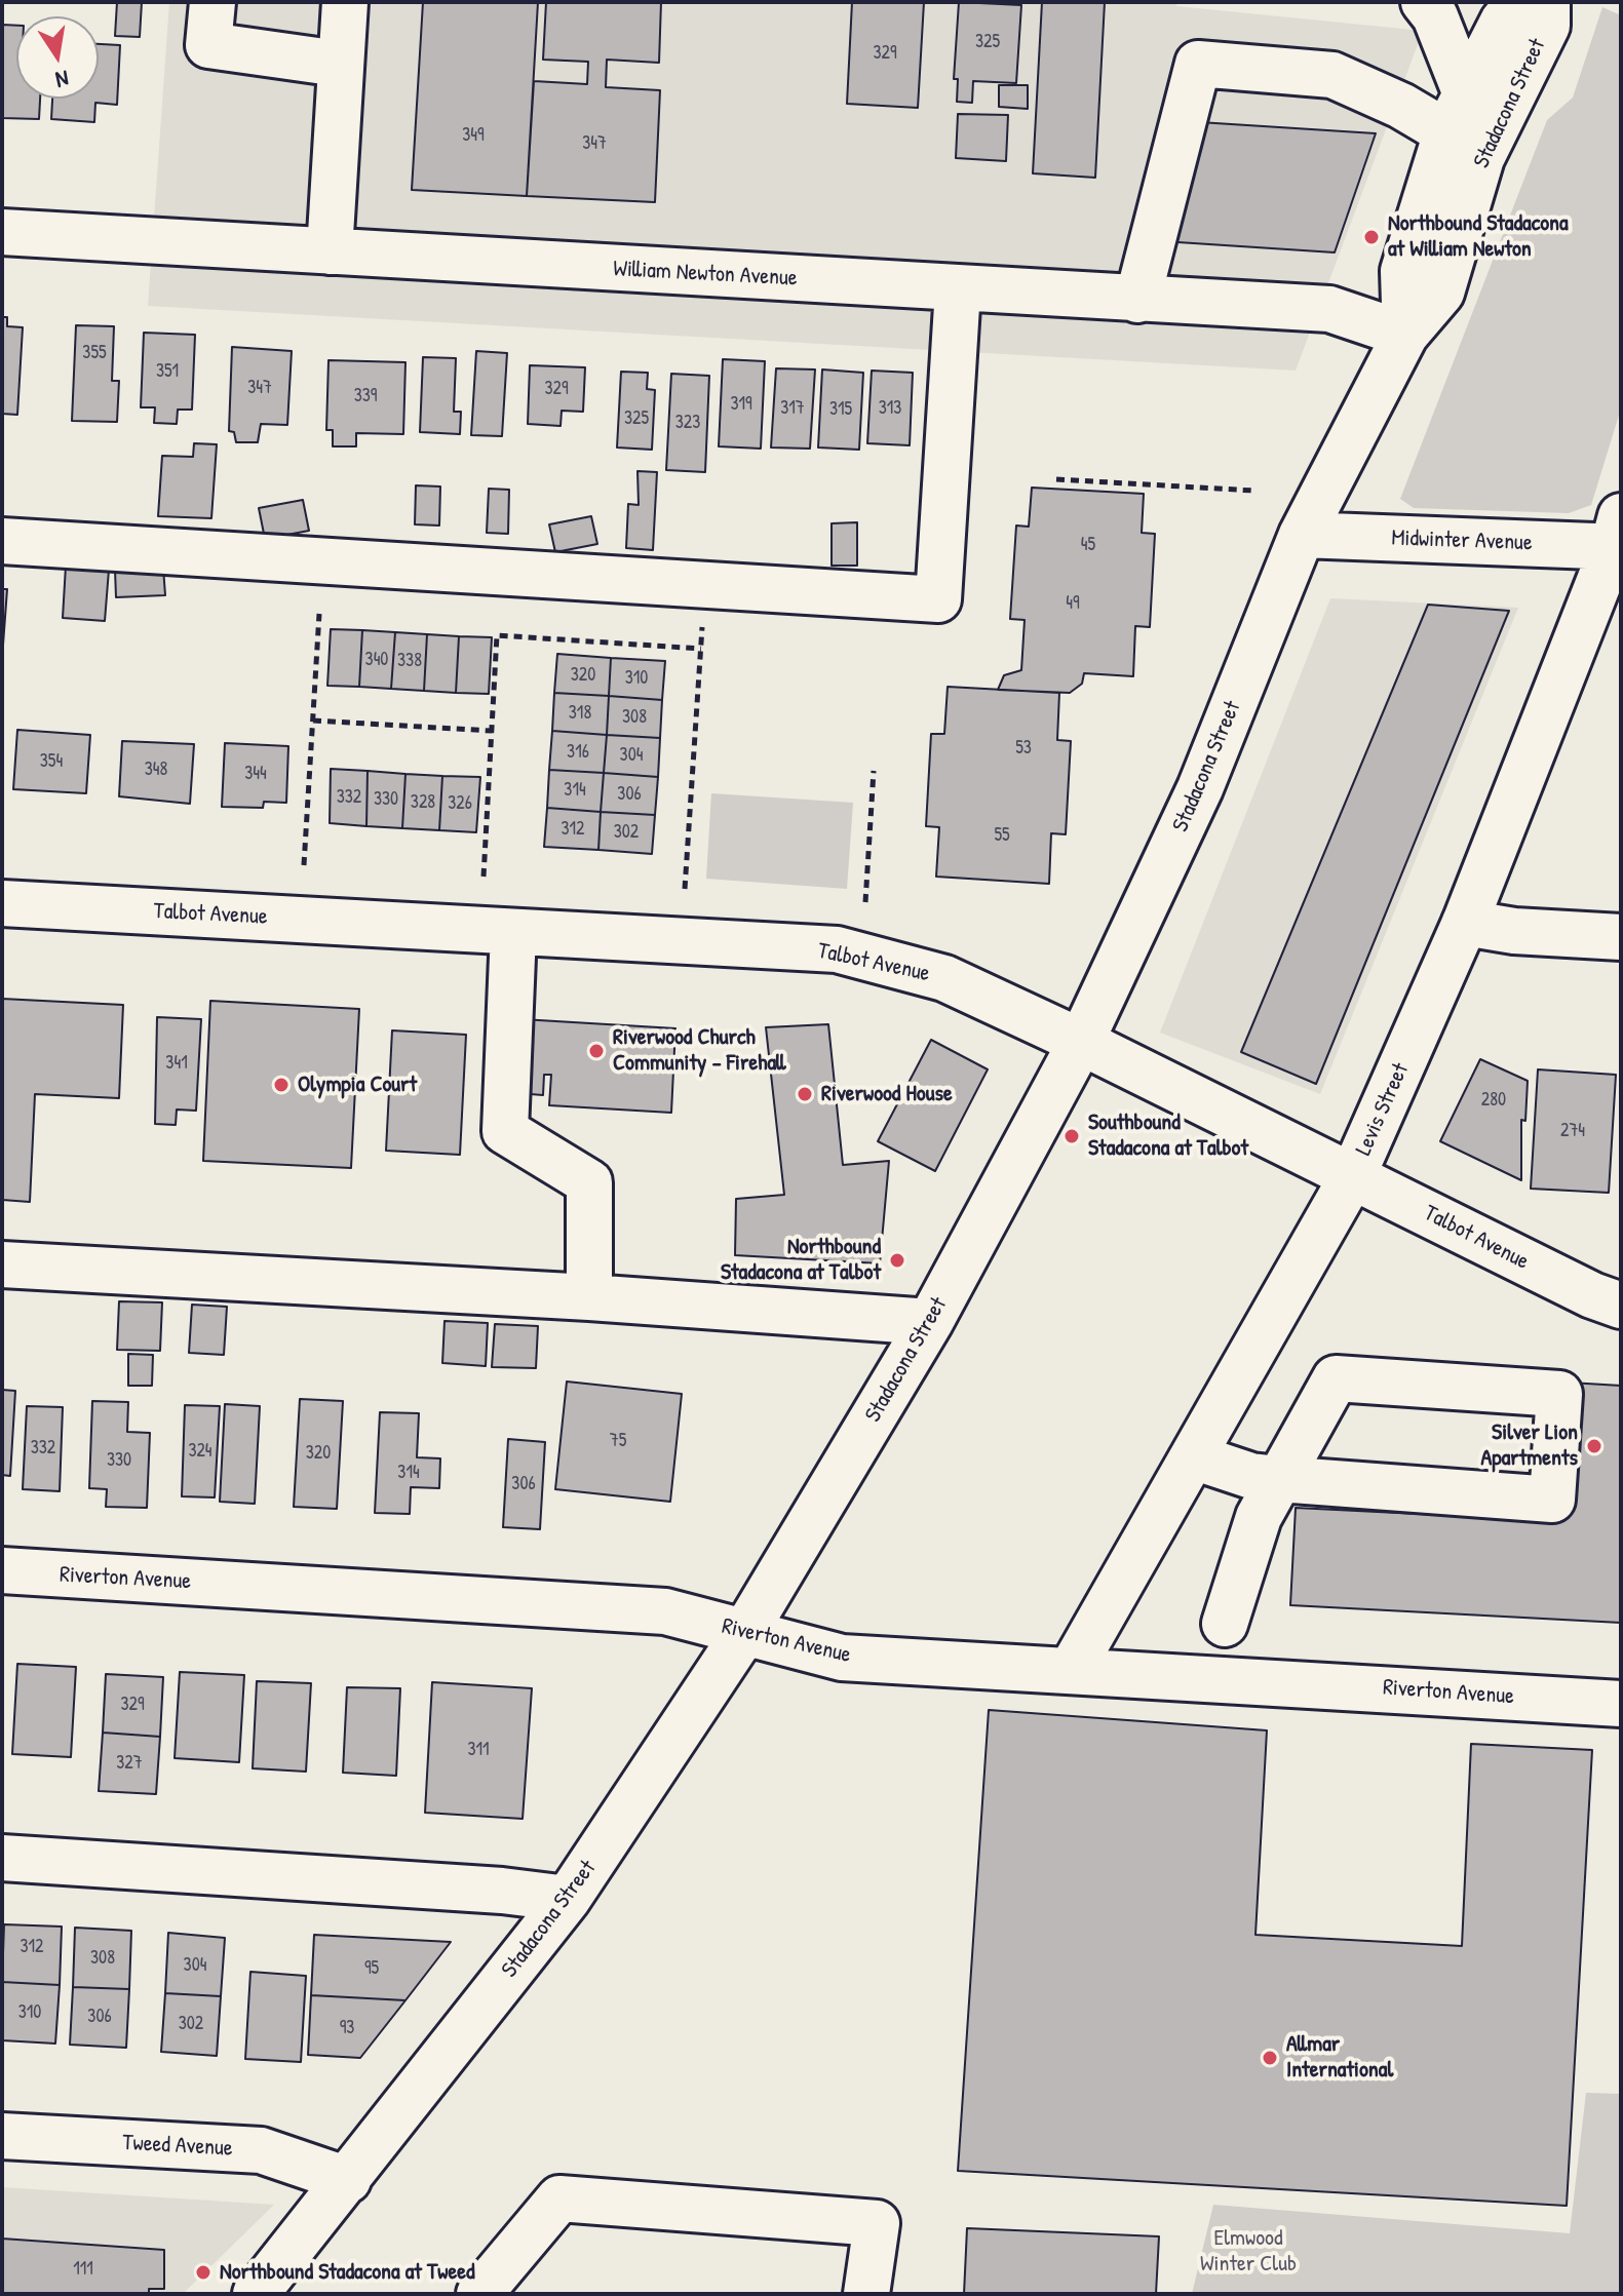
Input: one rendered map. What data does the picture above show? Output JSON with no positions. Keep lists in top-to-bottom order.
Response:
{
  "streets": {
    "street": [
      "Stadacona Street",
      "William Newton Avenue",
      "Midwinter Avenue",
      "Talbot Avenue",
      "Levis Street",
      "Riverton Avenue",
      "Tweed Avenue"
    ]
  },
  "crossings": [
    ["Stadacona Street", "William Newton Avenue"],
    ["Stadacona Street", "Midwinter Avenue"],
    ["Stadacona Street", "Talbot Avenue"],
    ["Stadacona Street", "Riverton Avenue"],
    ["Stadacona Street", "Tweed Avenue"],
    ["Midwinter Avenue", "Levis Street"],
    ["Talbot Avenue", "Levis Street"],
    ["Levis Street", "Riverton Avenue"]
  ],
  "parks": ["Elmwood Winter Club"],
  "places": [
    "Northbound Stadacona at William Newton",
    "Riverwood Church Community – Firehall",
    "Olympia Court",
    "Riverwood House",
    "Southbound Stadacona at Talbot",
    "Northbound Stadacona at Talbot",
    "Silver Lion Apartments",
    "Allmar International",
    "Northbound Stadacona at Tweed"
  ],
  "house_numbers": [
    "325",
    "329",
    "349",
    "347",
    "355",
    "351",
    "347",
    "329",
    "339",
    "319",
    "317",
    "313",
    "315",
    "325",
    "323",
    "45",
    "49",
    "340",
    "338",
    "320",
    "310",
    "318",
    "308",
    "53",
    "316",
    "304",
    "354",
    "348",
    "344",
    "314",
    "306",
    "332",
    "330",
    "328",
    "326",
    "312",
    "302",
    "55",
    "341",
    "280",
    "274",
    "75",
    "332",
    "324",
    "320",
    "330",
    "314",
    "306",
    "329",
    "311",
    "327",
    "312",
    "308",
    "304",
    "95",
    "310",
    "306",
    "302",
    "93",
    "111"
  ],
  "north": "bottom"
}
